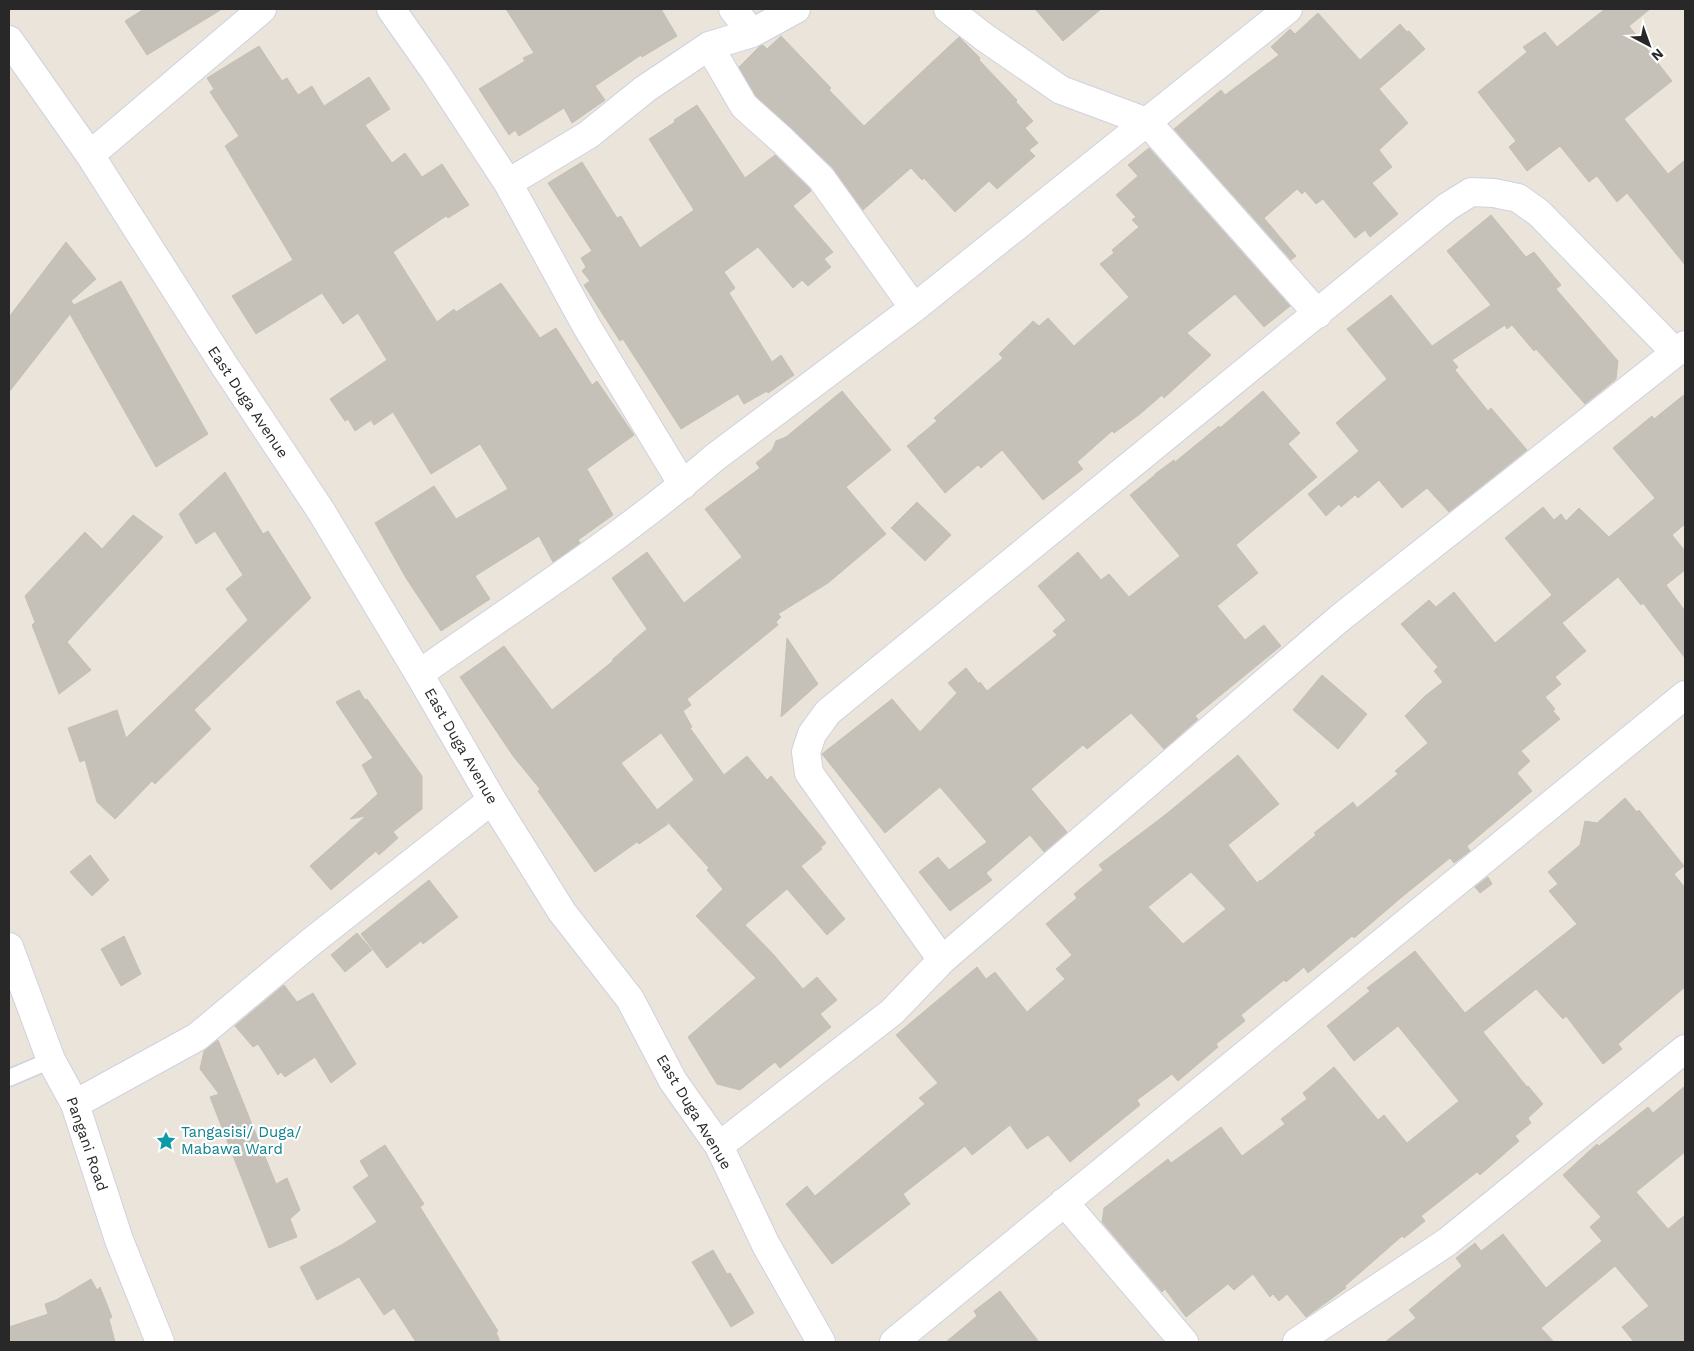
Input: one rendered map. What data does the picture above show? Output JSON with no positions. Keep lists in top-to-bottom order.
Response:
{
  "streets": {
    "street": ["East Duga Avenue", "Pangani Road"]
  },
  "places": {
    "place": ["Tangasisi/ Duga/ Mabawa Ward"]
  },
  "north": "bottom right"
}
